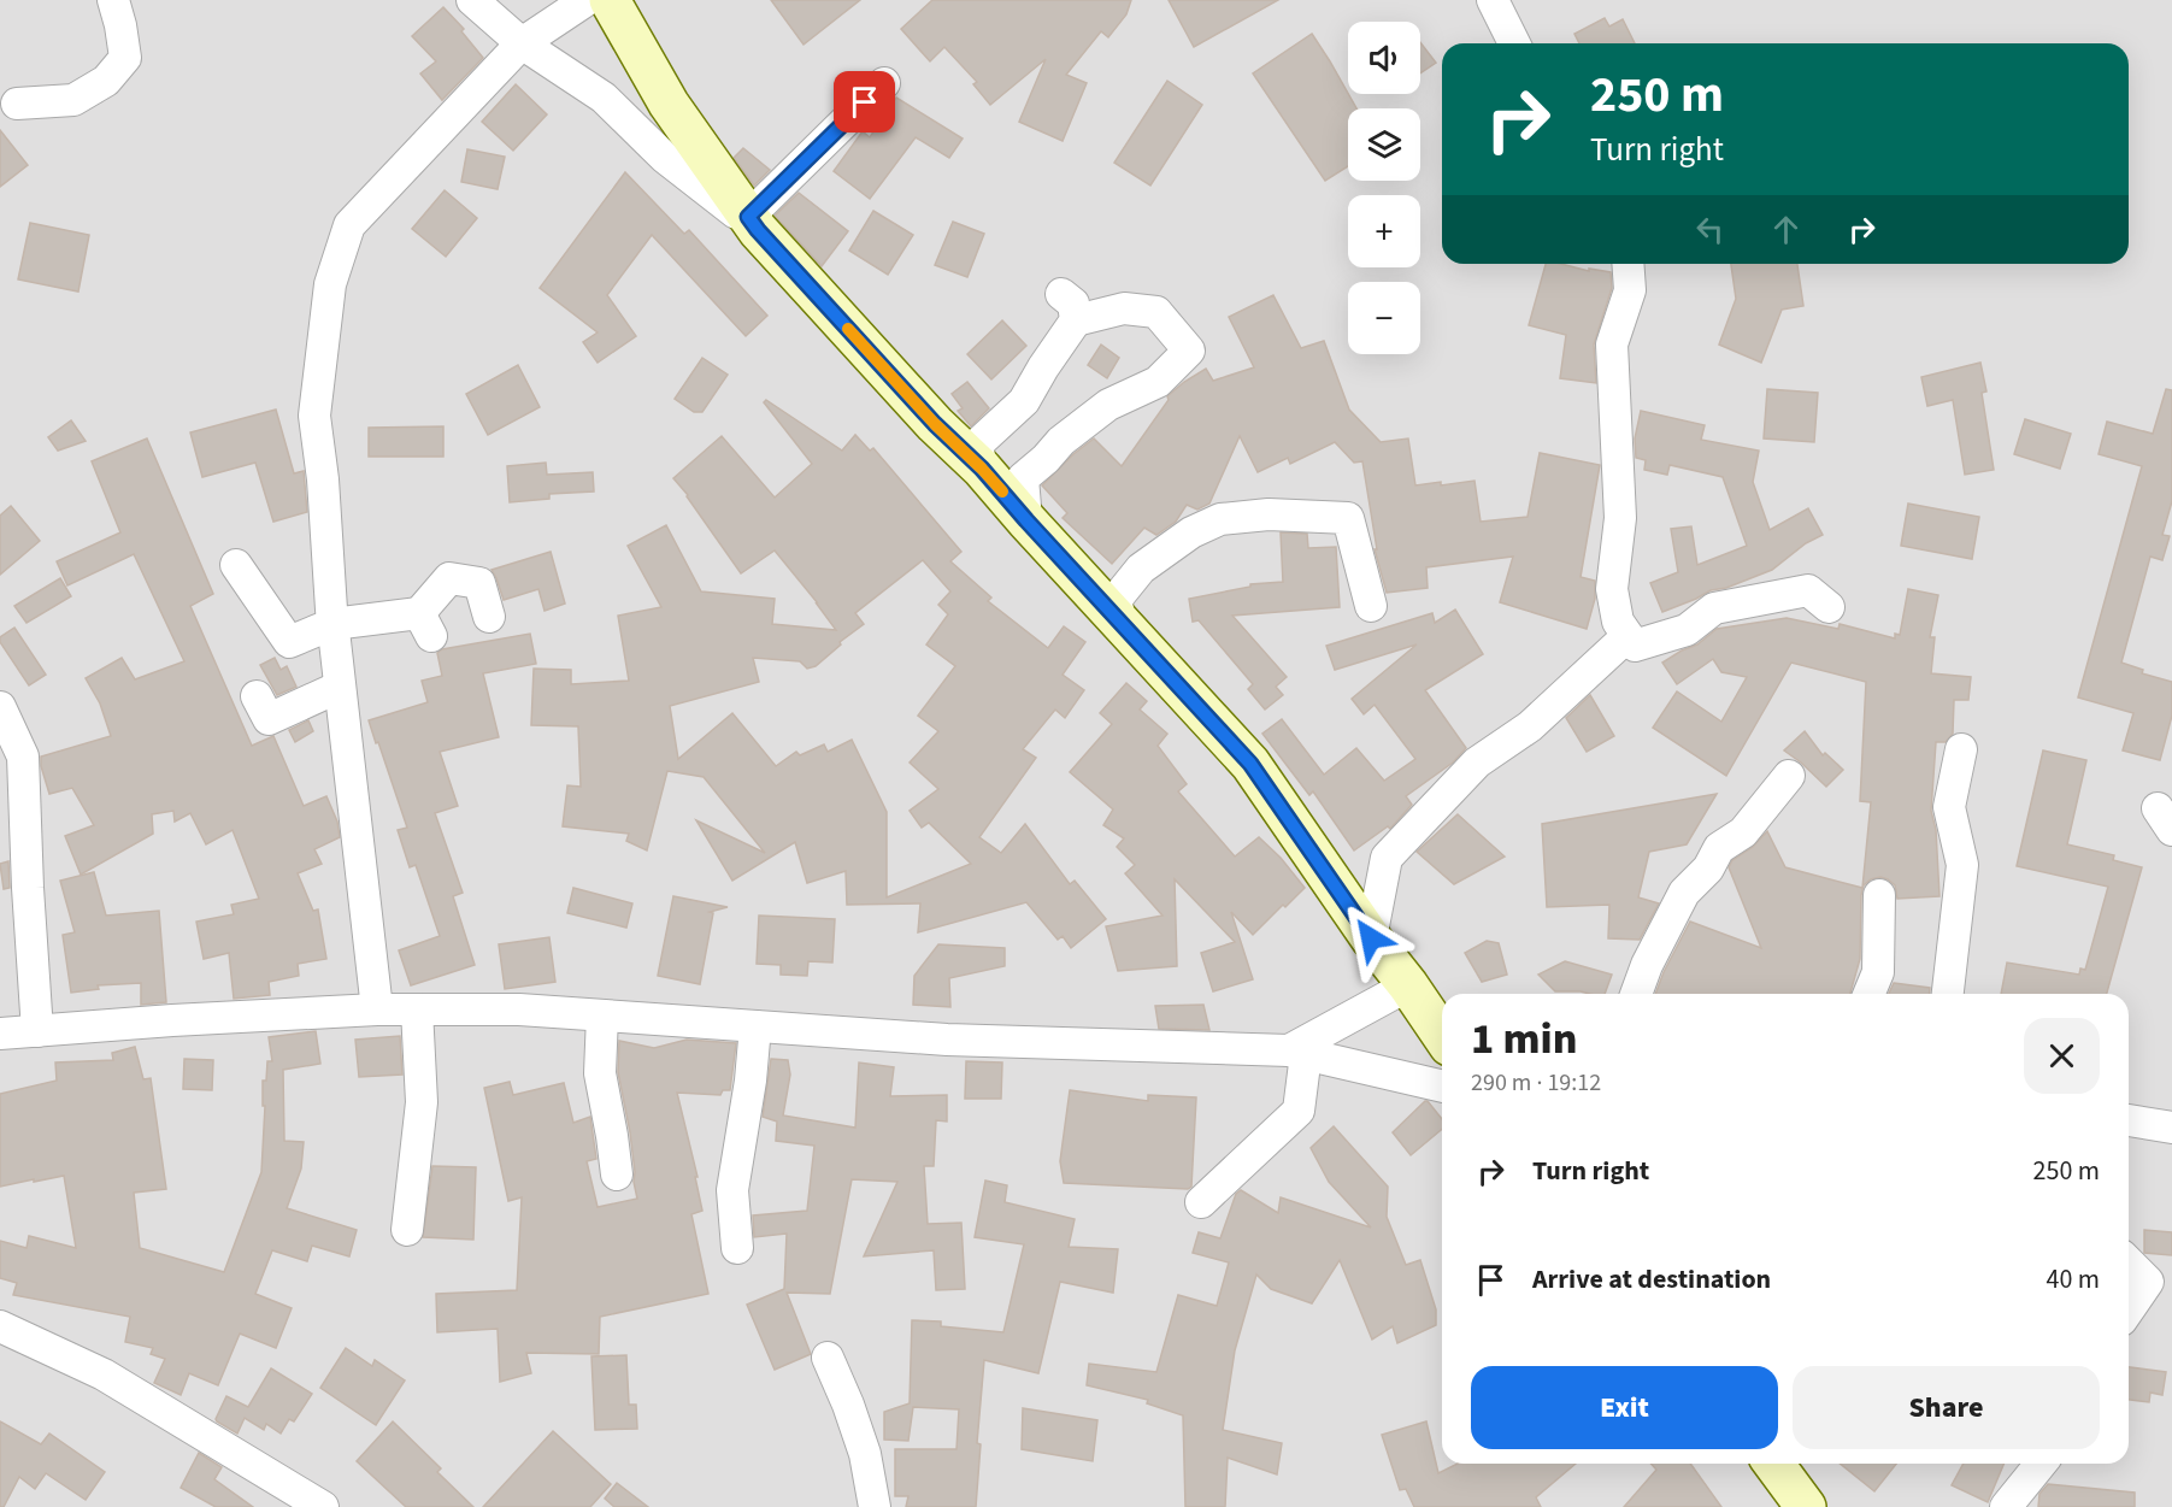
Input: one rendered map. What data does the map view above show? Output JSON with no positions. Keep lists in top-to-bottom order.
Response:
{
  "page": {
    "map_buttons": ["+", "−"],
    "turn": ["250 m", "Turn right"],
    "heading": ["1 min", "290 m · 19:12"],
    "list": [
      {
        "name": "Turn right",
        "value": "250 m"
      },
      {
        "name": "Arrive at destination",
        "value": "40 m"
      }
    ],
    "buttons": ["Exit", "Share"]
  }
}
